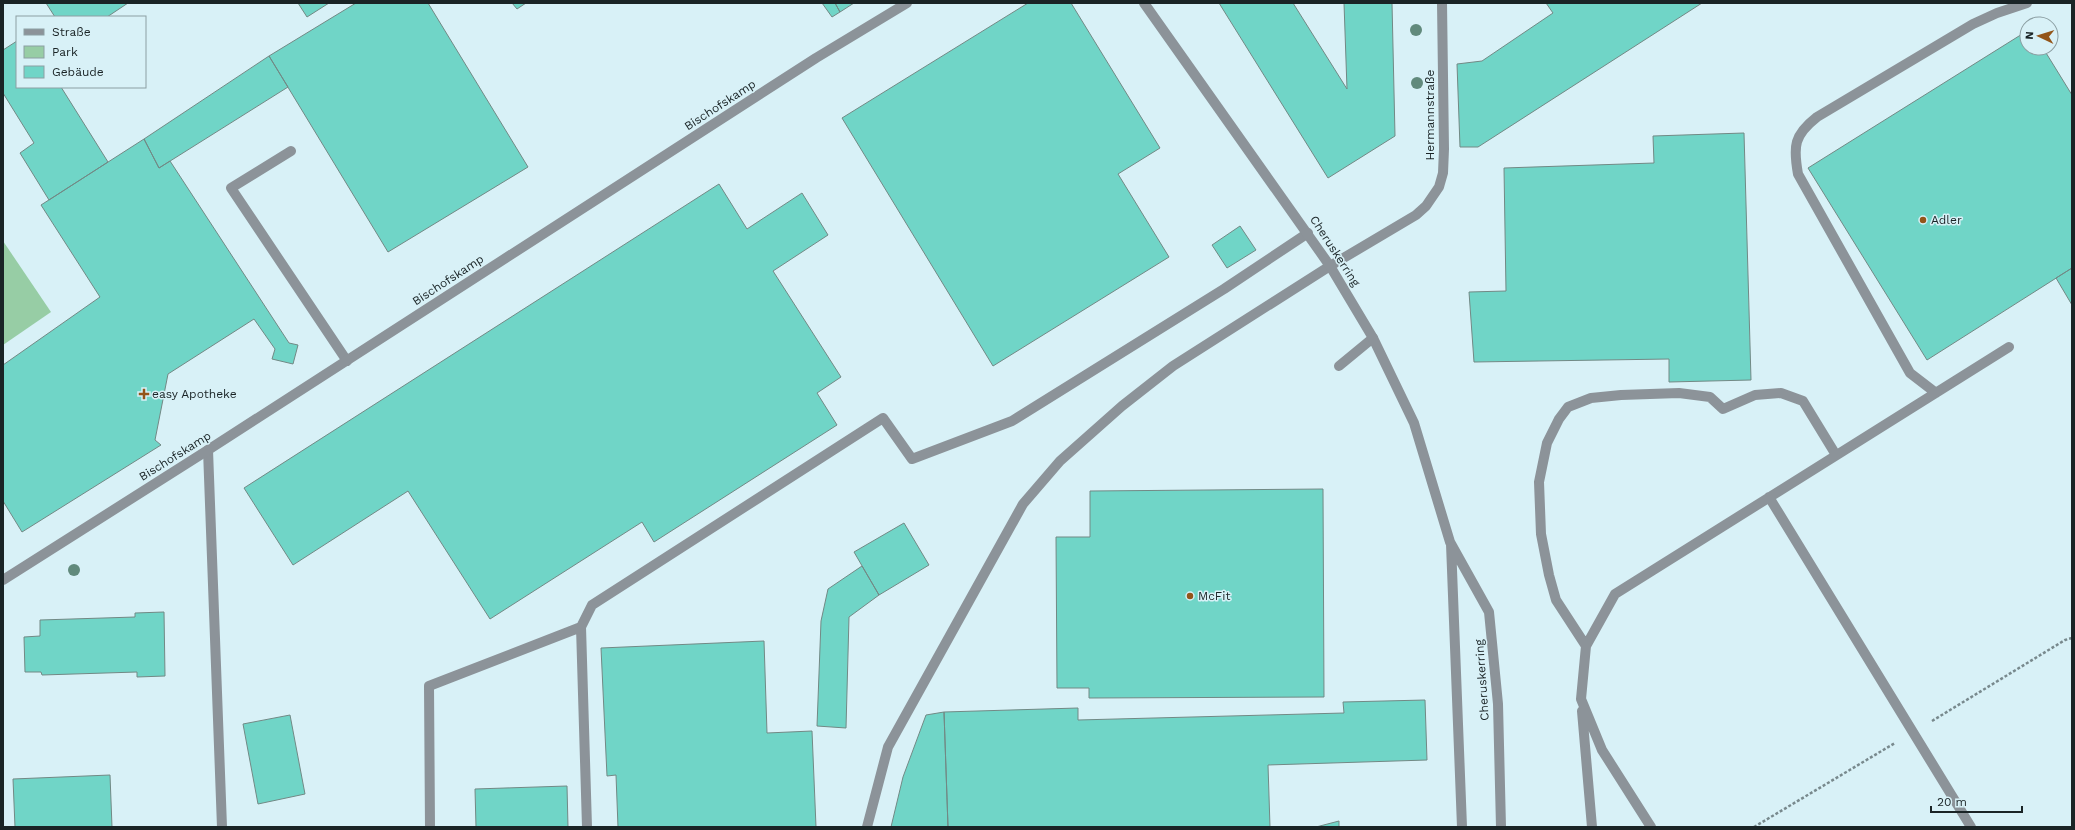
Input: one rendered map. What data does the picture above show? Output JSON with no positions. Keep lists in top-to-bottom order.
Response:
{
  "streets": {
    "street": ["Bischofskamp", "Hermannstraße", "Cheruskerring"]
  },
  "crossings": [
    ["Hermannstraße", "Cheruskerring"]
  ],
  "places": {
    "other": ["Adler", "McFit"],
    "health": ["easy Apotheke"]
  },
  "legend": ["Straße", "Park", "Gebäude"],
  "scale_bar": "20 m",
  "north": "left"
}
